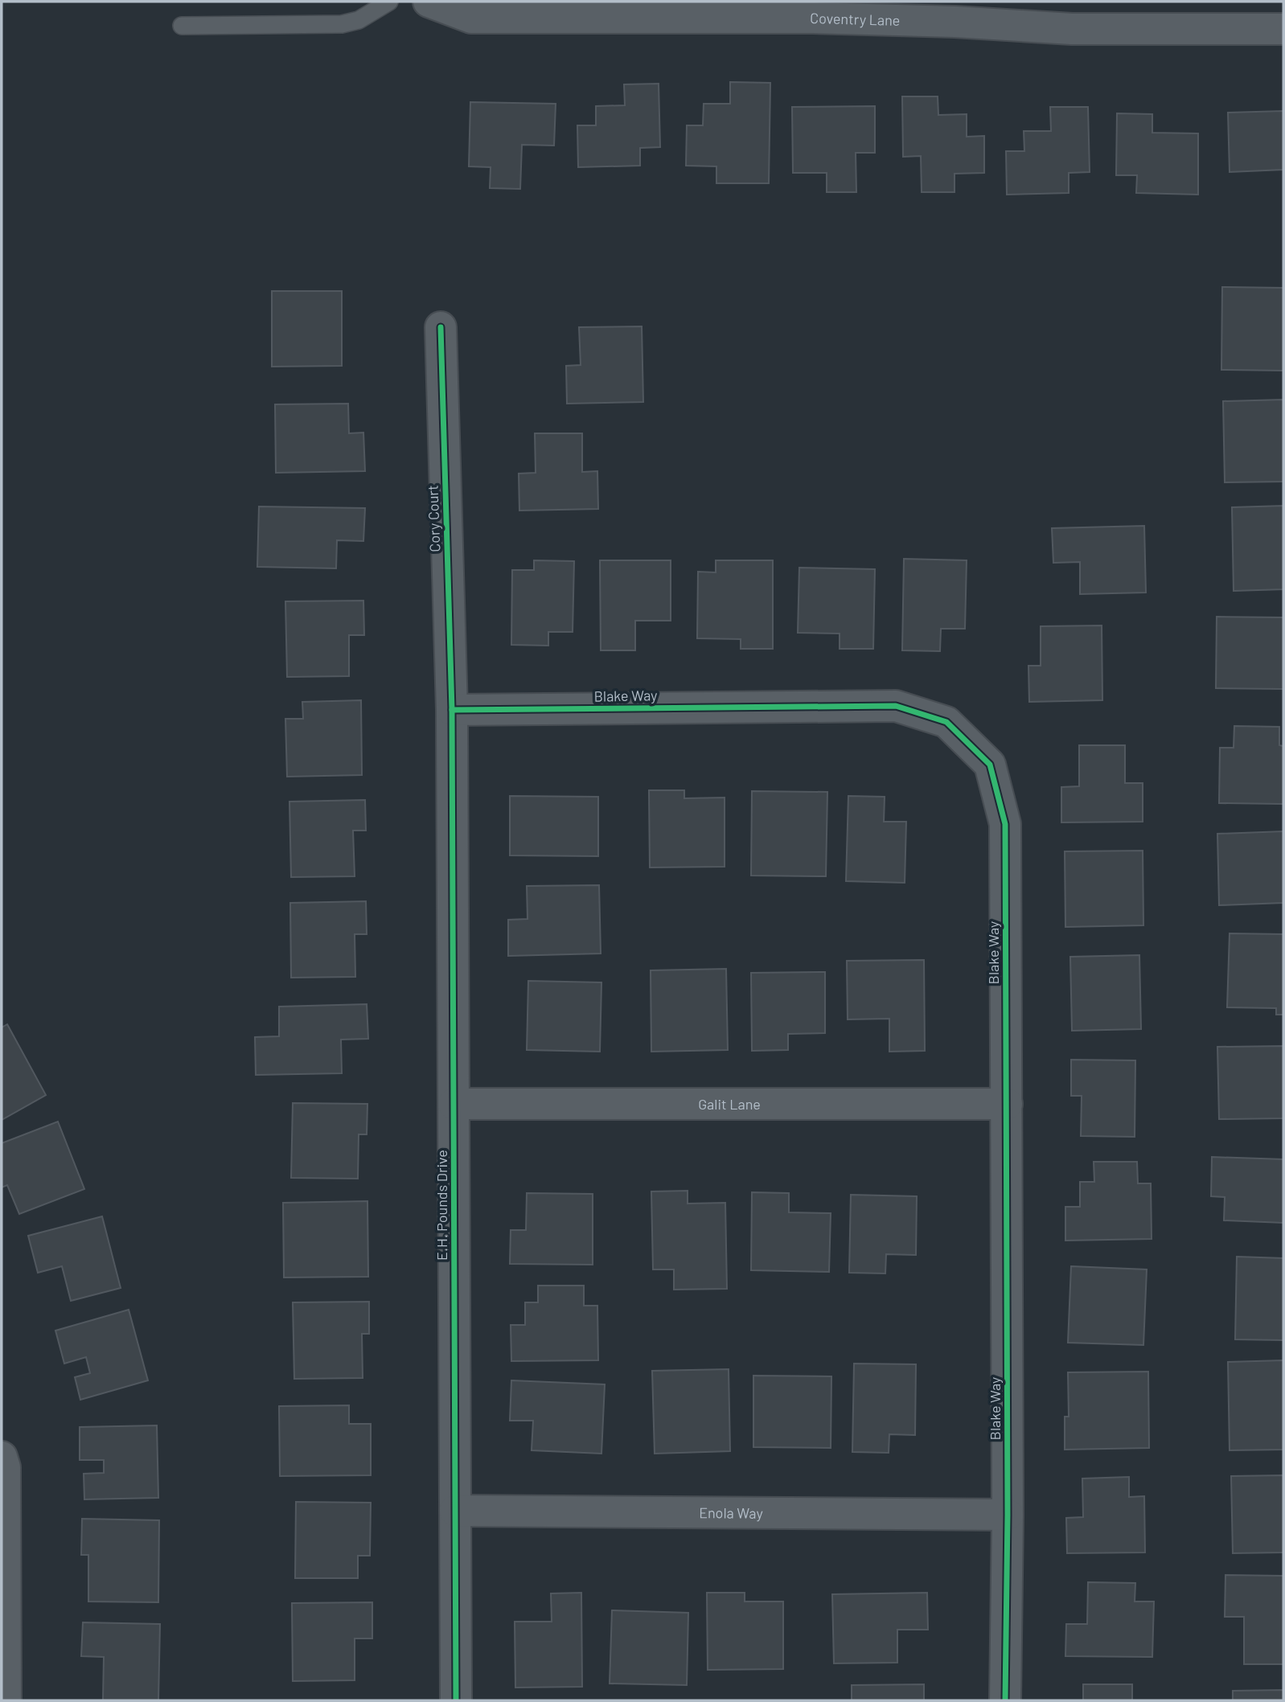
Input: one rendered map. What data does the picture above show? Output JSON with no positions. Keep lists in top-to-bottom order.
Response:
{
  "streets": {
    "street": [
      "Coventry Lane",
      "Cory Court",
      "Blake Way",
      "Galit Lane",
      "E.H. Pounds Drive",
      "Enola Way"
    ]
  },
  "crossings": [
    ["Cory Court", "Blake Way"],
    ["Cory Court", "E.H. Pounds Drive"],
    ["Blake Way", "Galit Lane"],
    ["Blake Way", "E.H. Pounds Drive"],
    ["Blake Way", "Enola Way"],
    ["Galit Lane", "E.H. Pounds Drive"],
    ["E.H. Pounds Drive", "Enola Way"]
  ]
}
